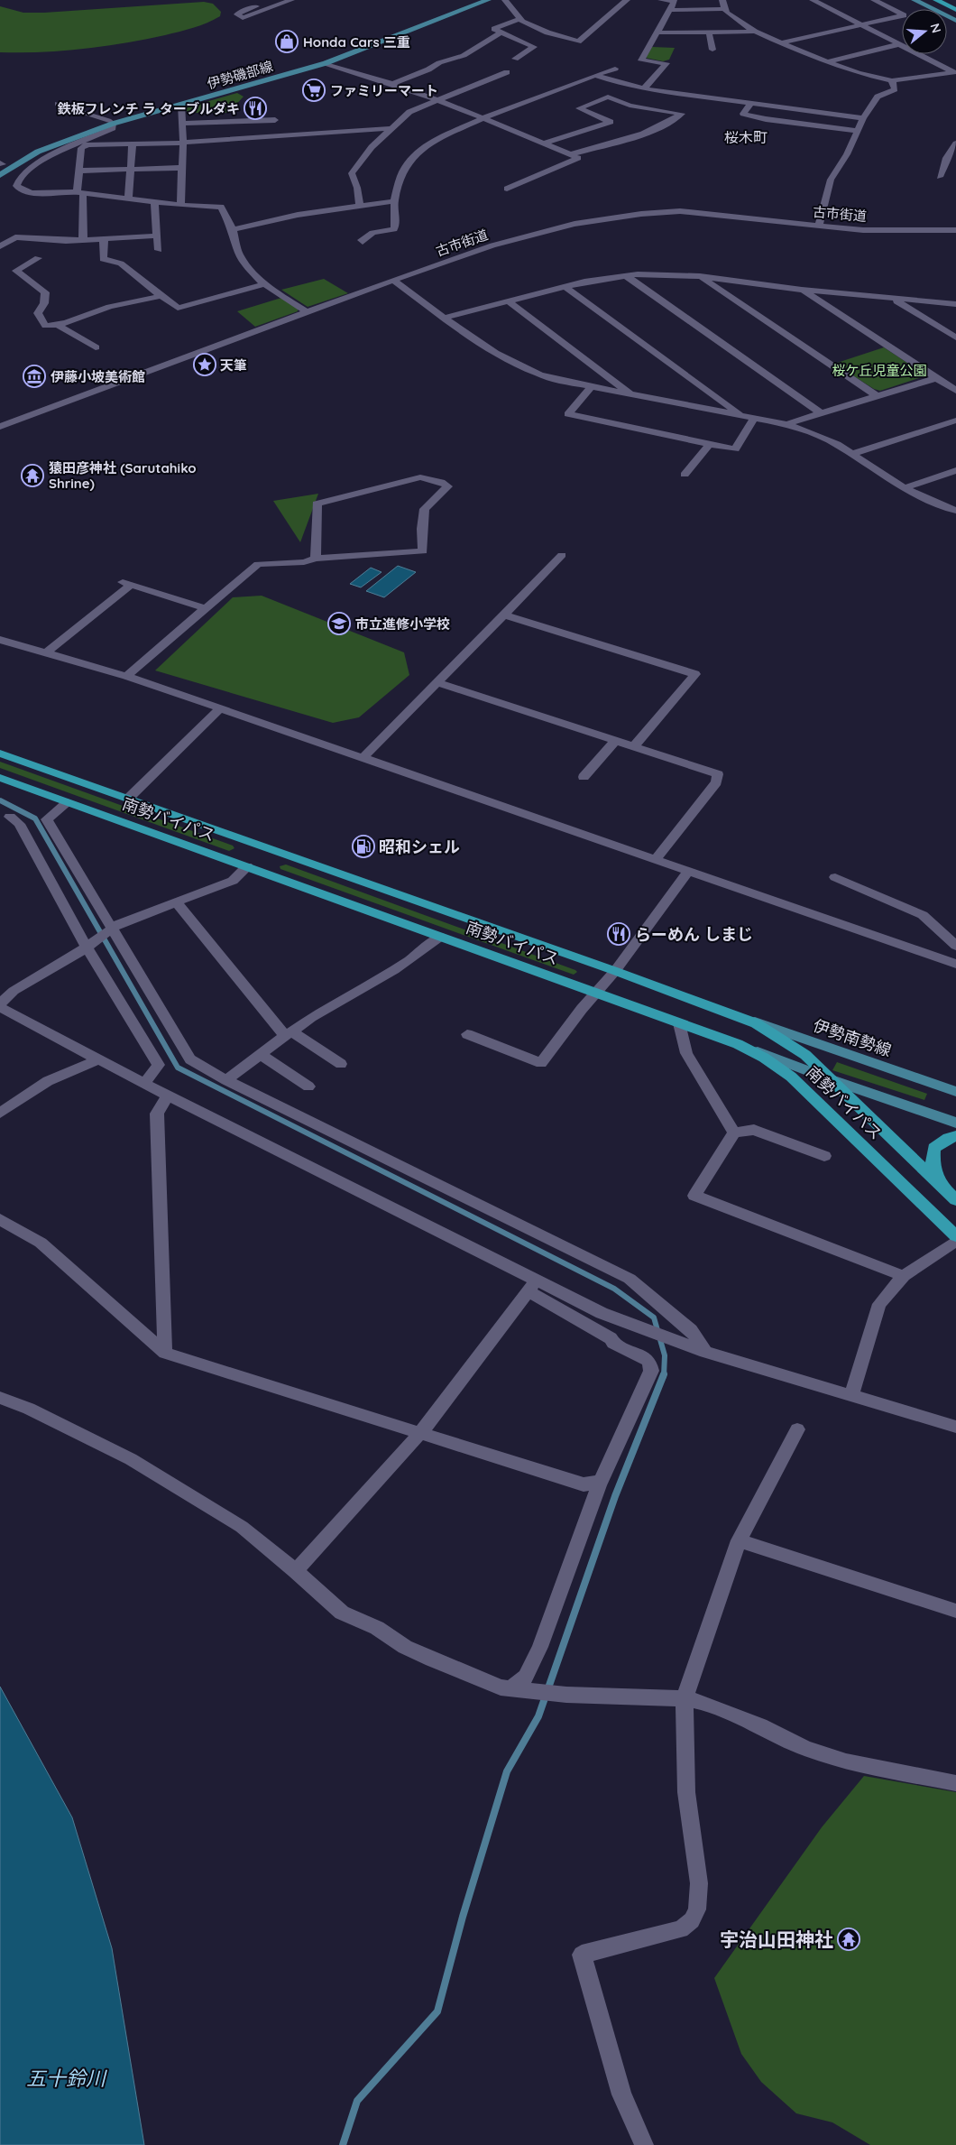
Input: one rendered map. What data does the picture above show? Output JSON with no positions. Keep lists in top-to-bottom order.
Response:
{
  "streets": {
    "highway": ["南勢バイパス"],
    "main road": ["伊勢磯部線", "伊勢南勢線"],
    "street": ["古市街道"]
  },
  "crossings": [
    ["南勢バイパス", "伊勢南勢線"]
  ],
  "districts": ["桜木町"],
  "water": ["五十鈴川"],
  "parks": ["桜ケ丘児童公園"],
  "places": {
    "shop": ["Honda Cars 三重"],
    "supermarket": ["ファミリーマート"],
    "restaurant": ["鉄板フレンチ ラ ターブルダキ", "らーめん しまじ"],
    "place": ["天筆"],
    "museum": ["伊藤小坡美術館"],
    "temple": ["猿田彦神社 (Sarutahiko Shrine)", "宇治山田神社"],
    "school or university": ["市立進修小学校"],
    "fuel station": ["昭和シェル"]
  },
  "north": "right"
}
